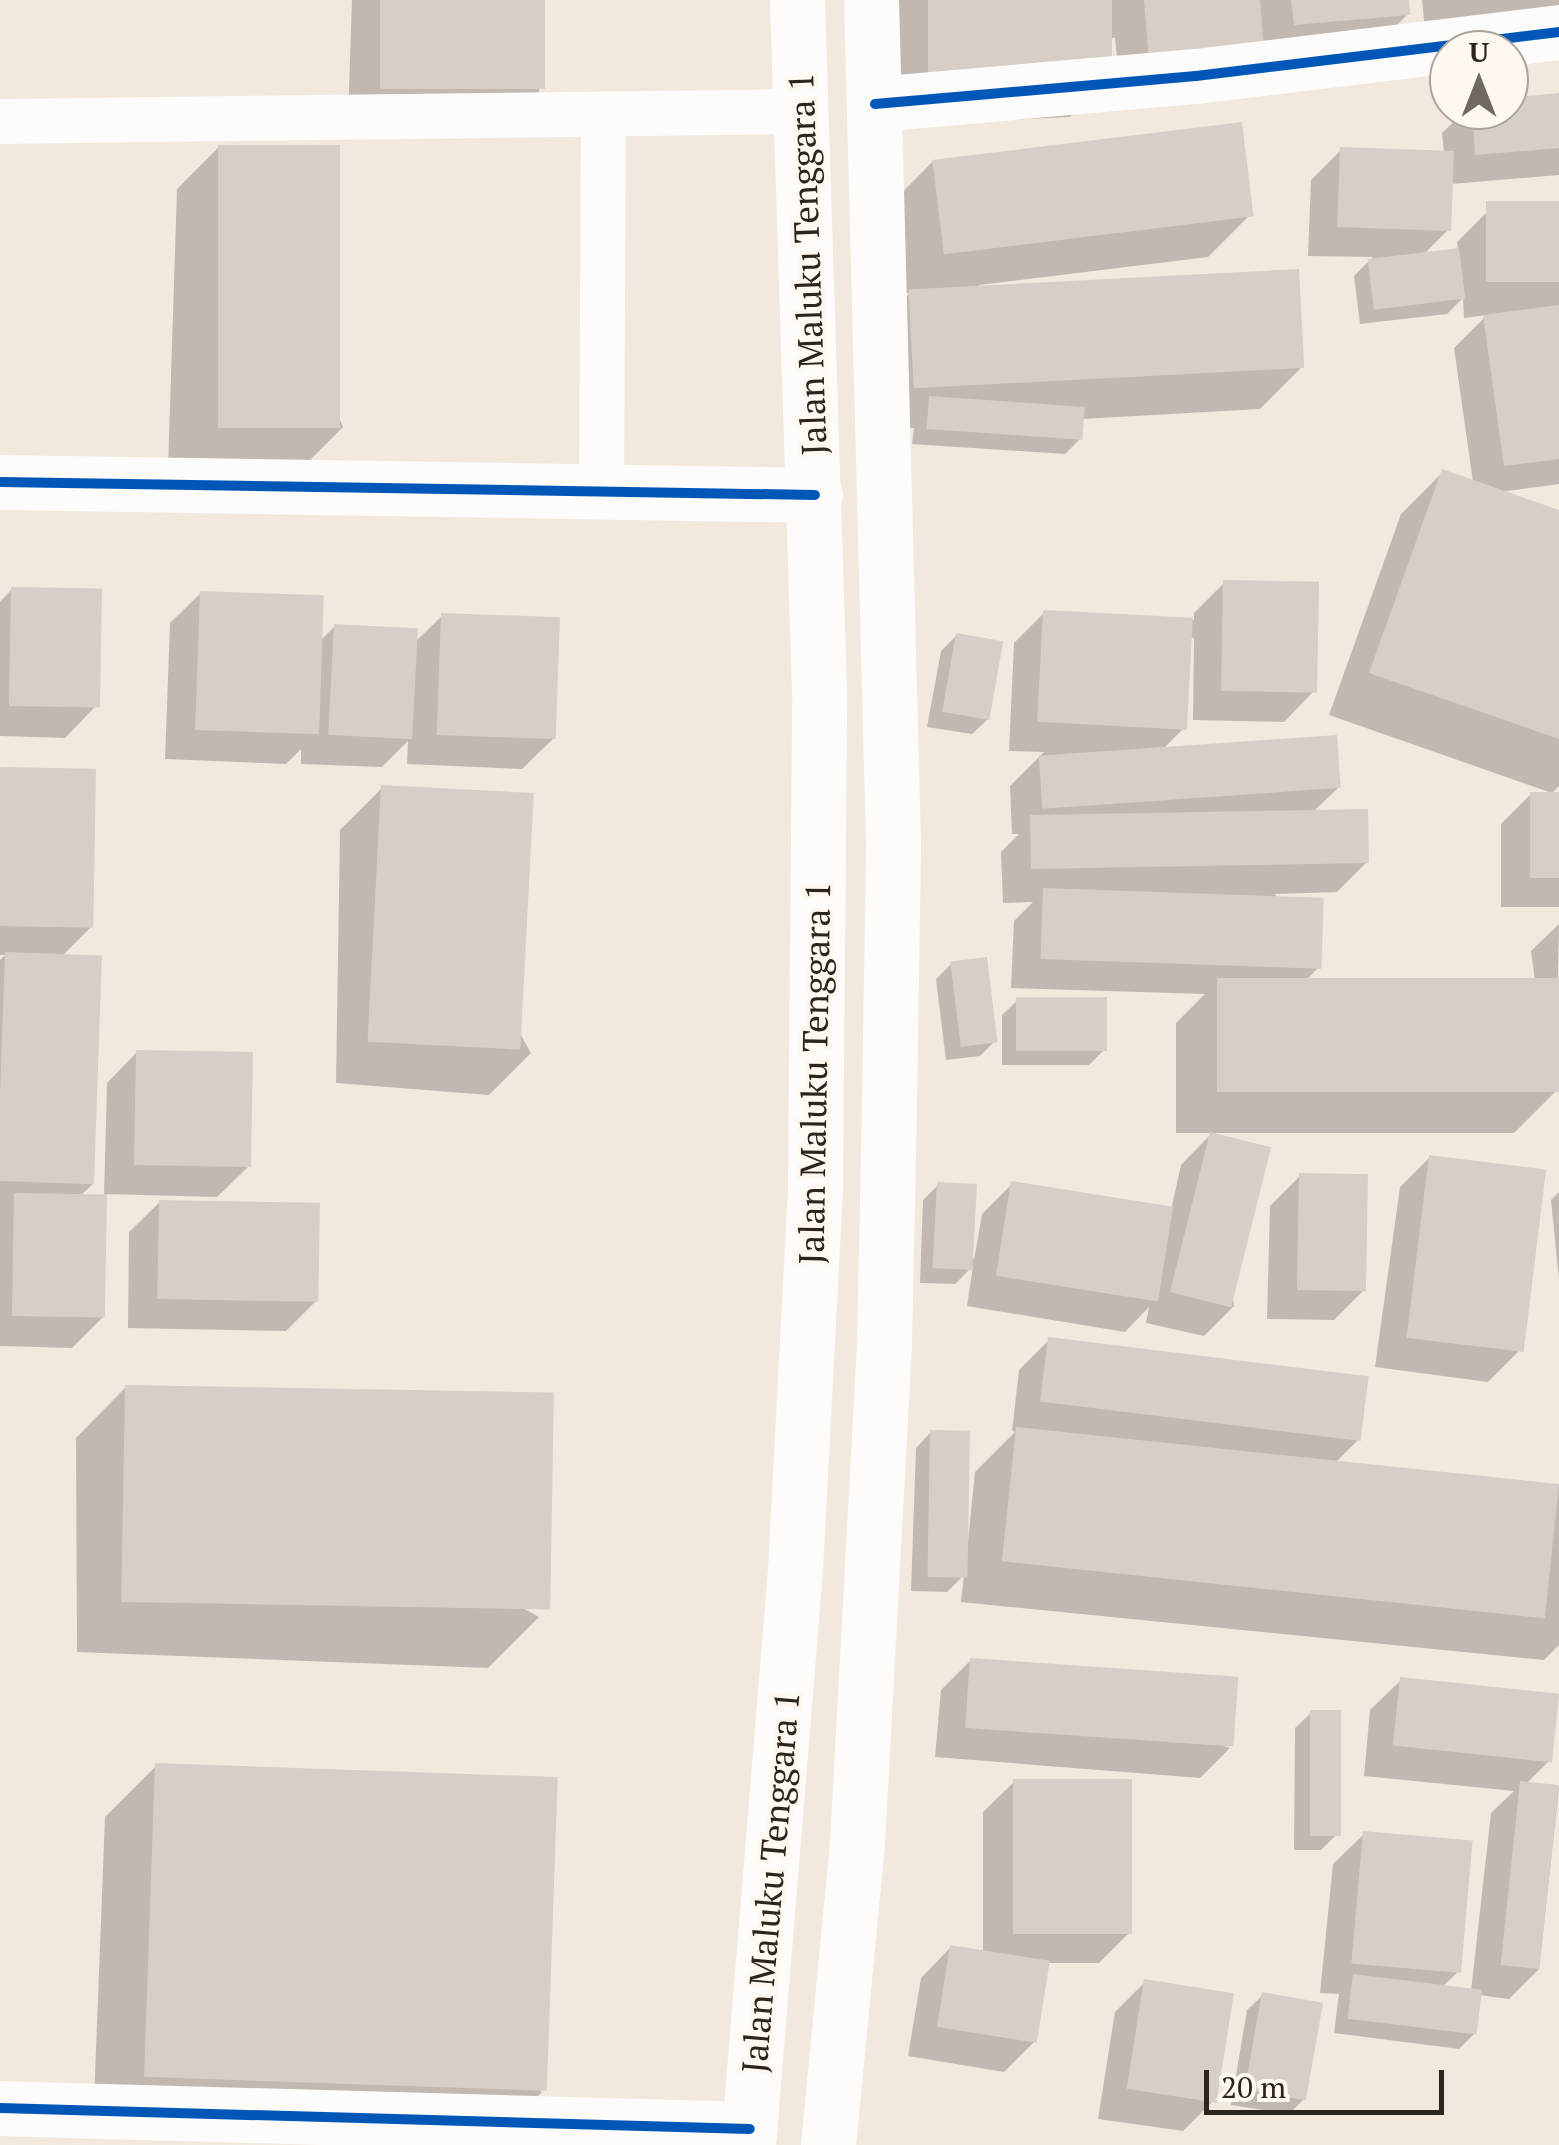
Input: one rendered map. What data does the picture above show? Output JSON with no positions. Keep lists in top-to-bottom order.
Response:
{
  "streets": {
    "main road": ["Jalan Maluku Tenggara 1"]
  },
  "scale_bar": "20 m",
  "north": "top"
}
